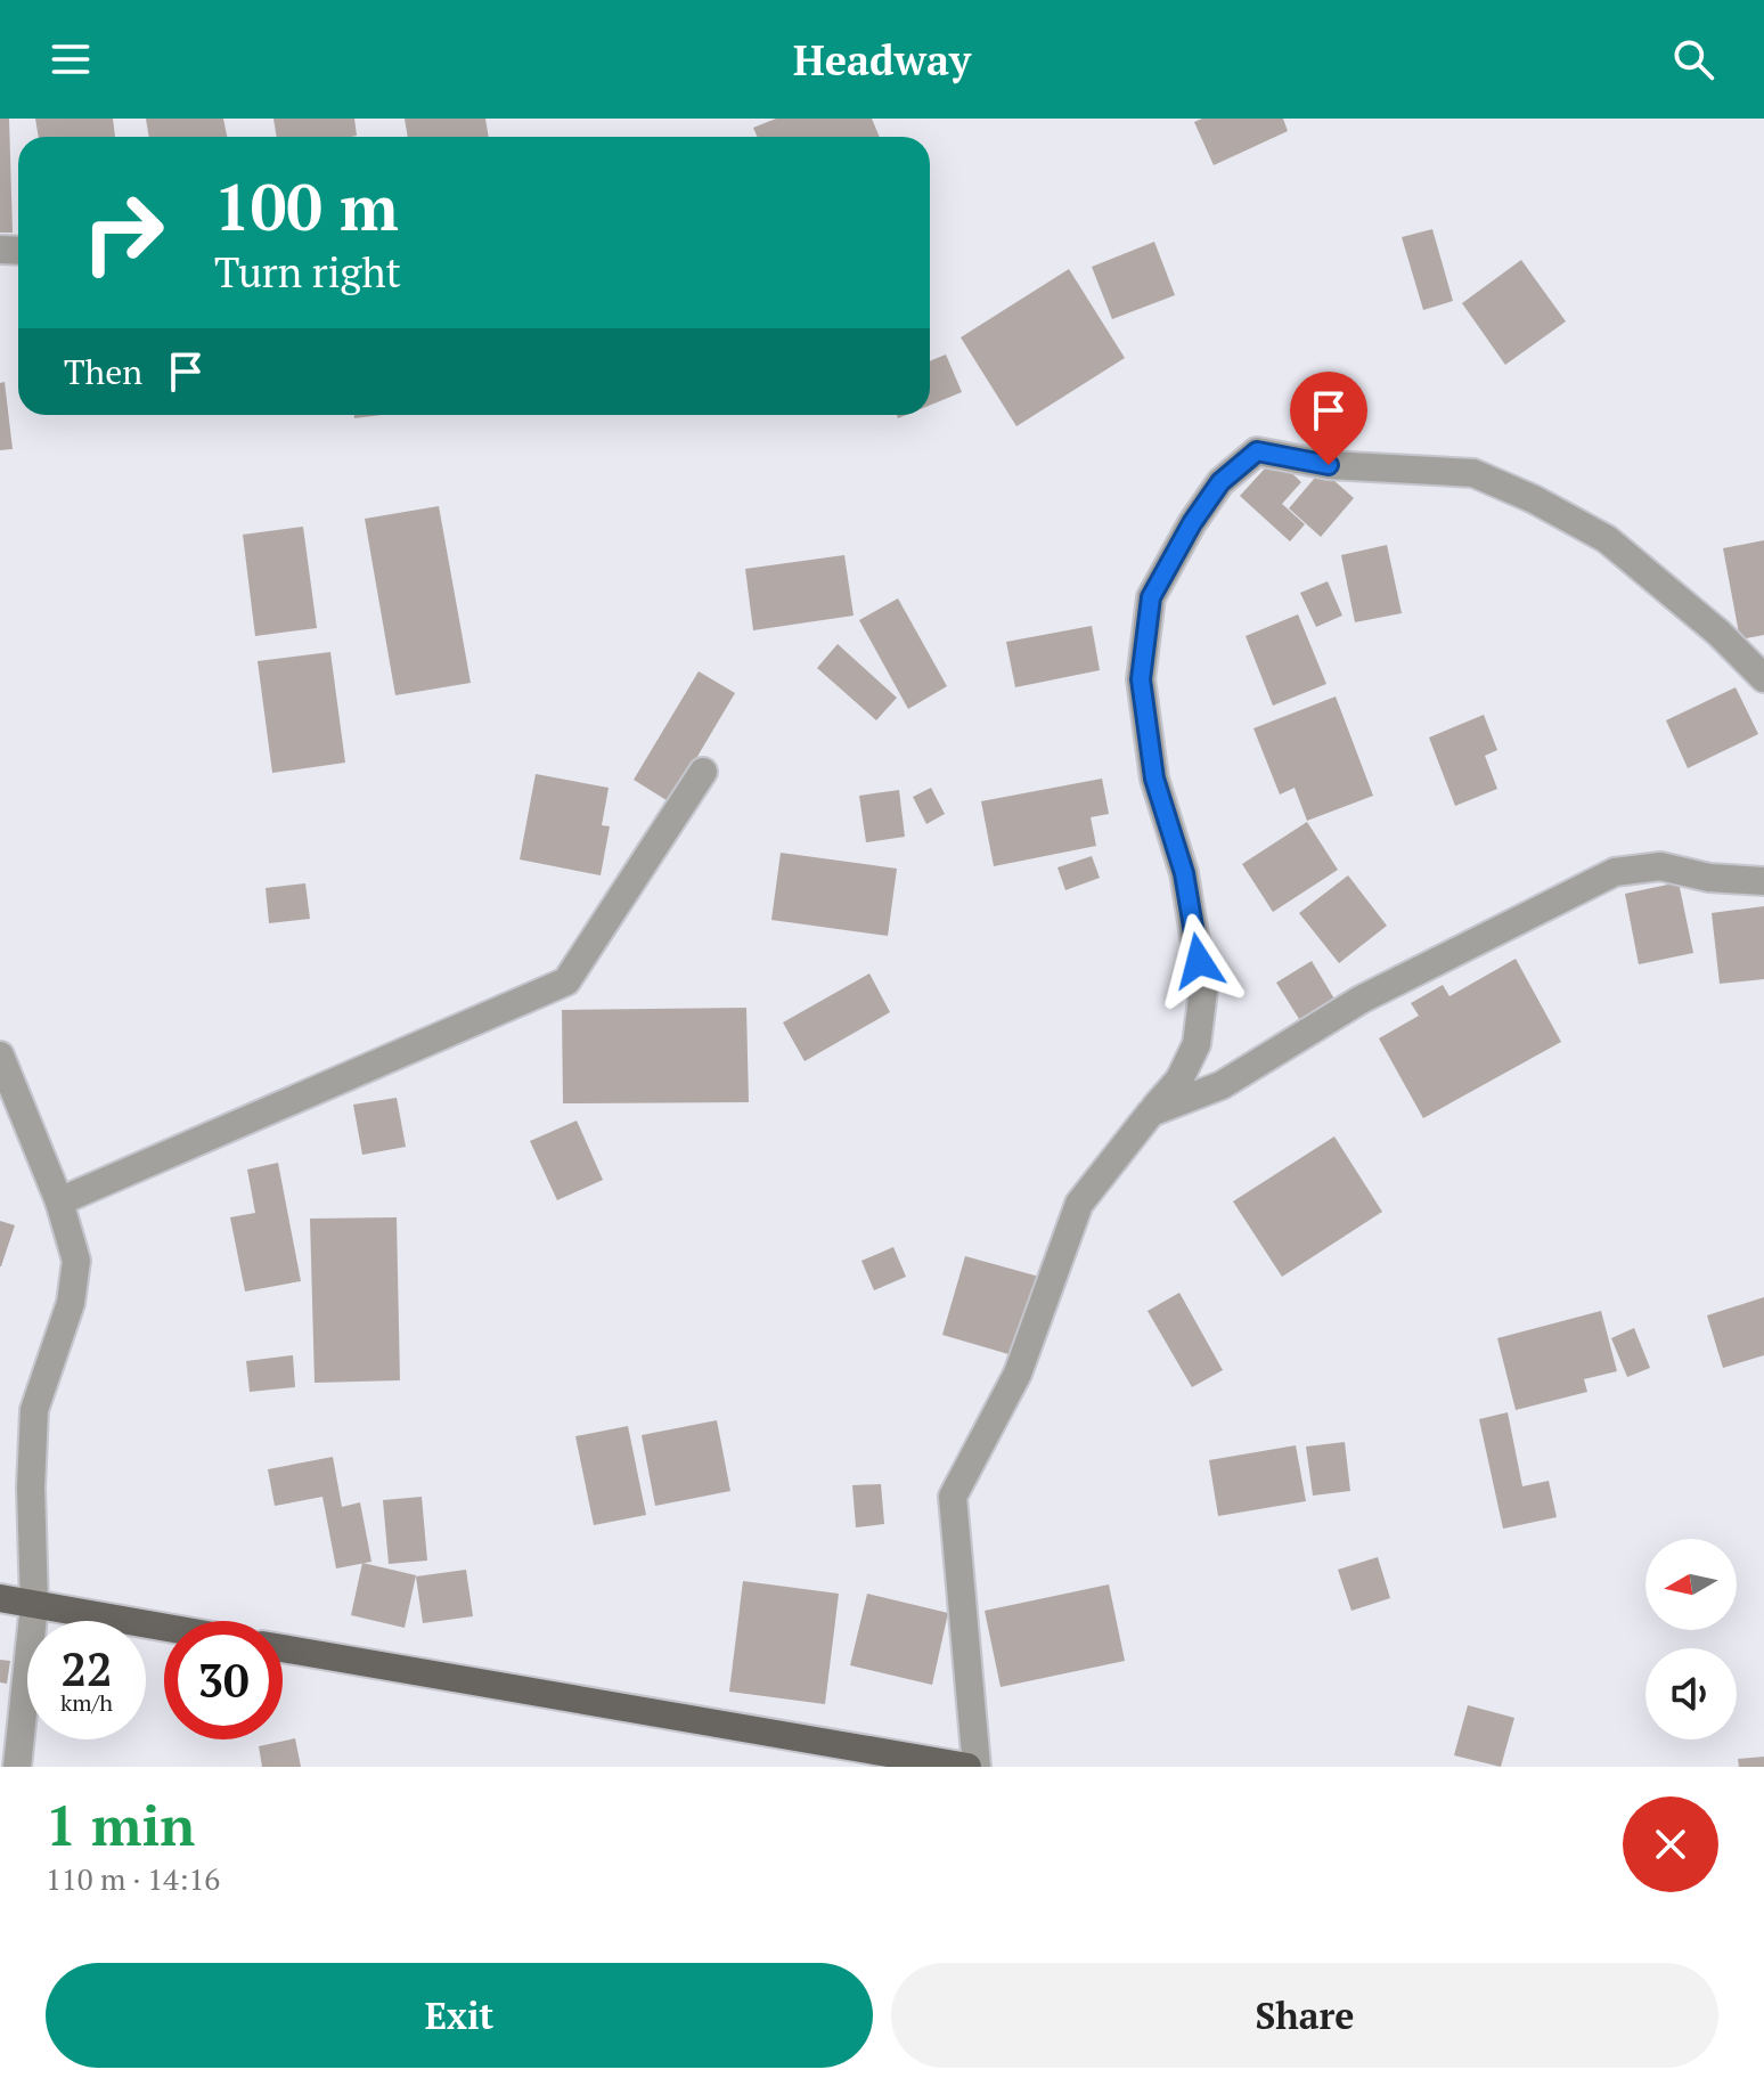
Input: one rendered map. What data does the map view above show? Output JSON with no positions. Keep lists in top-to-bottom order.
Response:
{
  "north": "left",
  "page": {
    "header": "Headway",
    "turn": ["100 m", "Turn right"],
    "then": "Then",
    "speed": "22 km/h",
    "limit": "30",
    "heading": ["1 min", "110 m · 14:16"],
    "buttons": ["Exit", "Share"]
  }
}
